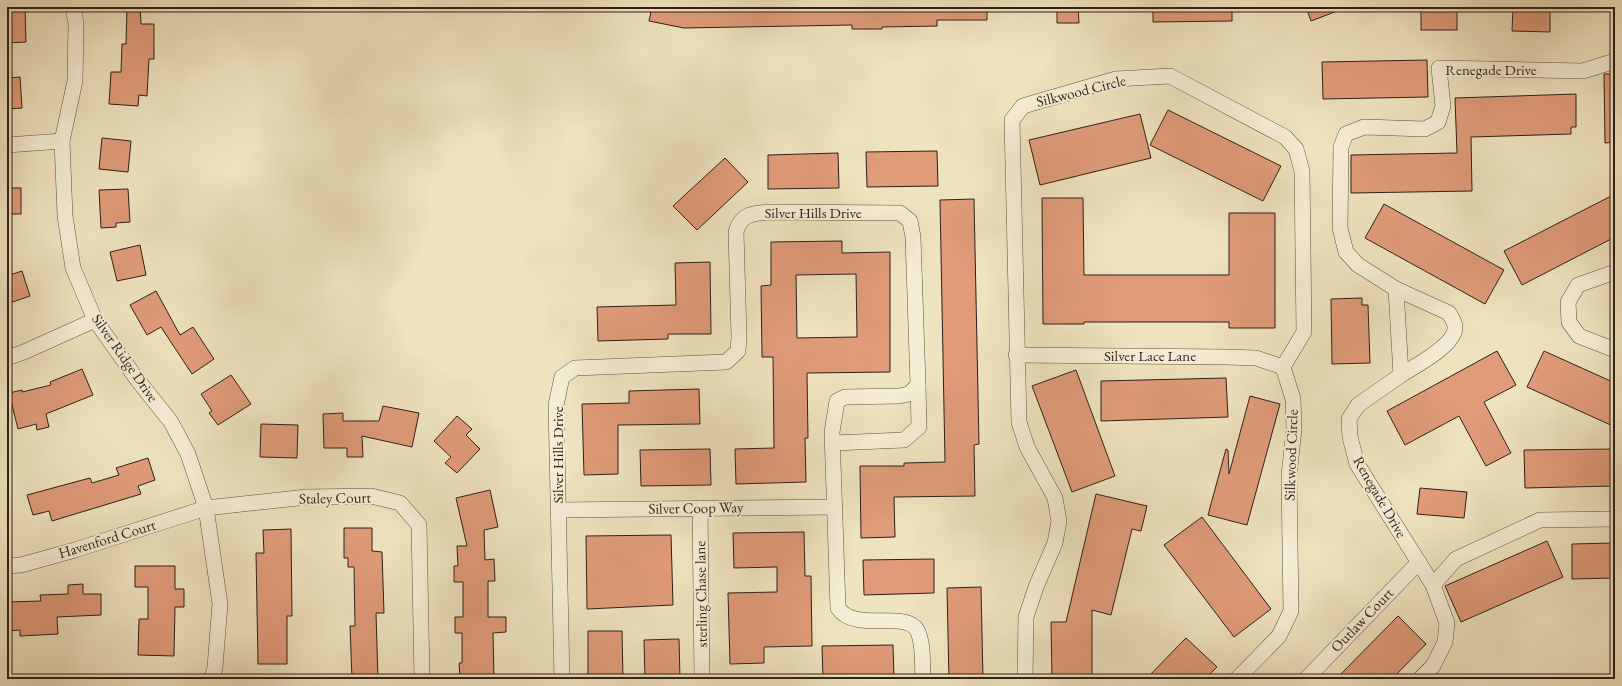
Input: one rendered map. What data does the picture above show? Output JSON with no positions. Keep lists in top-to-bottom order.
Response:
{
  "streets": {
    "street": [
      "Renegade Drive",
      "Silkwood Circle",
      "Silver Hills Drive",
      "Silver Lace Lane",
      "Silver Ridge Drive",
      "Staley Court",
      "Silver Coop Way",
      "Havenford Court",
      "sterling Chase lane",
      "Outlaw Court"
    ]
  },
  "crossings": [
    ["Renegade Drive", "Outlaw Court"],
    ["Silkwood Circle", "Silver Lace Lane"],
    ["Silver Hills Drive", "Silver Coop Way"],
    ["Silver Ridge Drive", "Staley Court"],
    ["Silver Ridge Drive", "Havenford Court"],
    ["Staley Court", "Havenford Court"],
    ["Silver Coop Way", "sterling Chase lane"]
  ]
}
